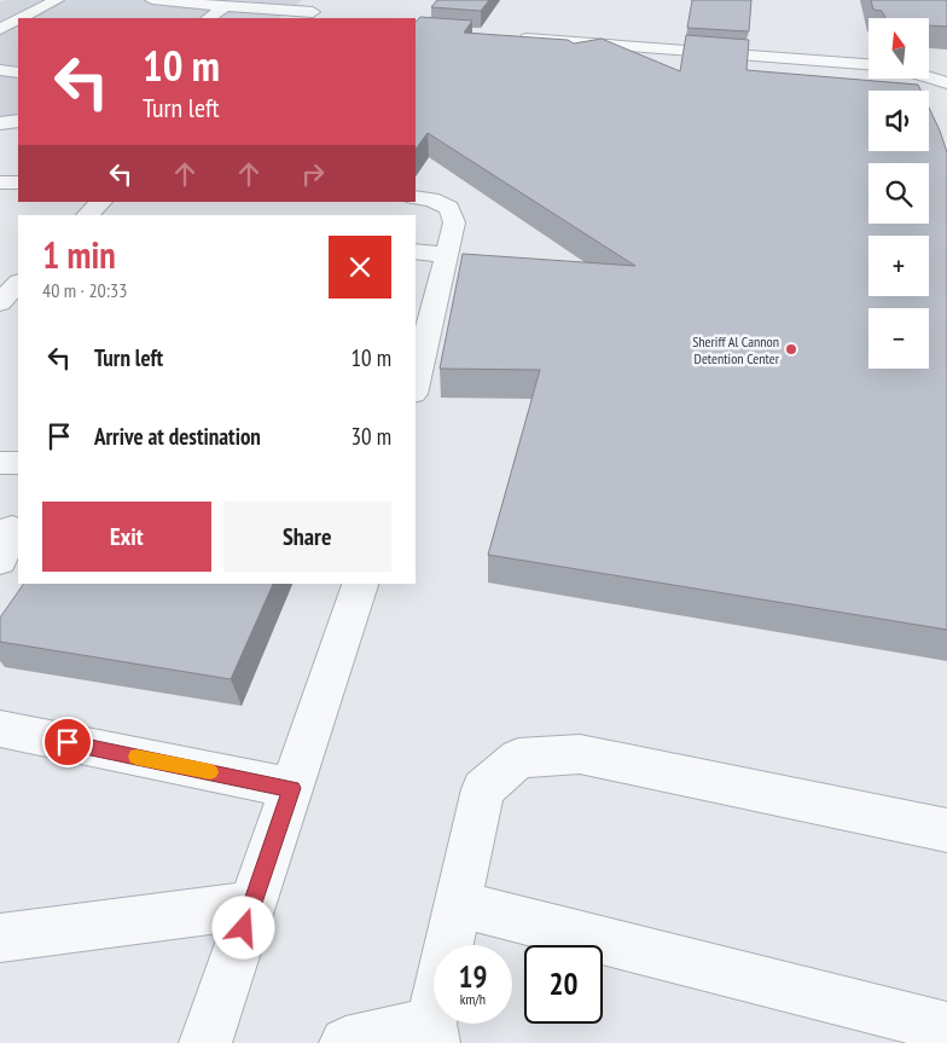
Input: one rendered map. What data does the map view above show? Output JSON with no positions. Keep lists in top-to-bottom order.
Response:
{
  "places": ["Sheriff Al Cannon Detention Center"],
  "north": "top",
  "page": {
    "map_buttons": ["+", "−"],
    "turn": ["10 m", "Turn left"],
    "heading": ["1 min", "40 m · 20:33"],
    "list": [
      {
        "name": "Turn left",
        "value": "10 m"
      },
      {
        "name": "Arrive at destination",
        "value": "30 m"
      }
    ],
    "buttons": ["Exit", "Share"],
    "speed": "19 km/h",
    "limit": "20"
  }
}
